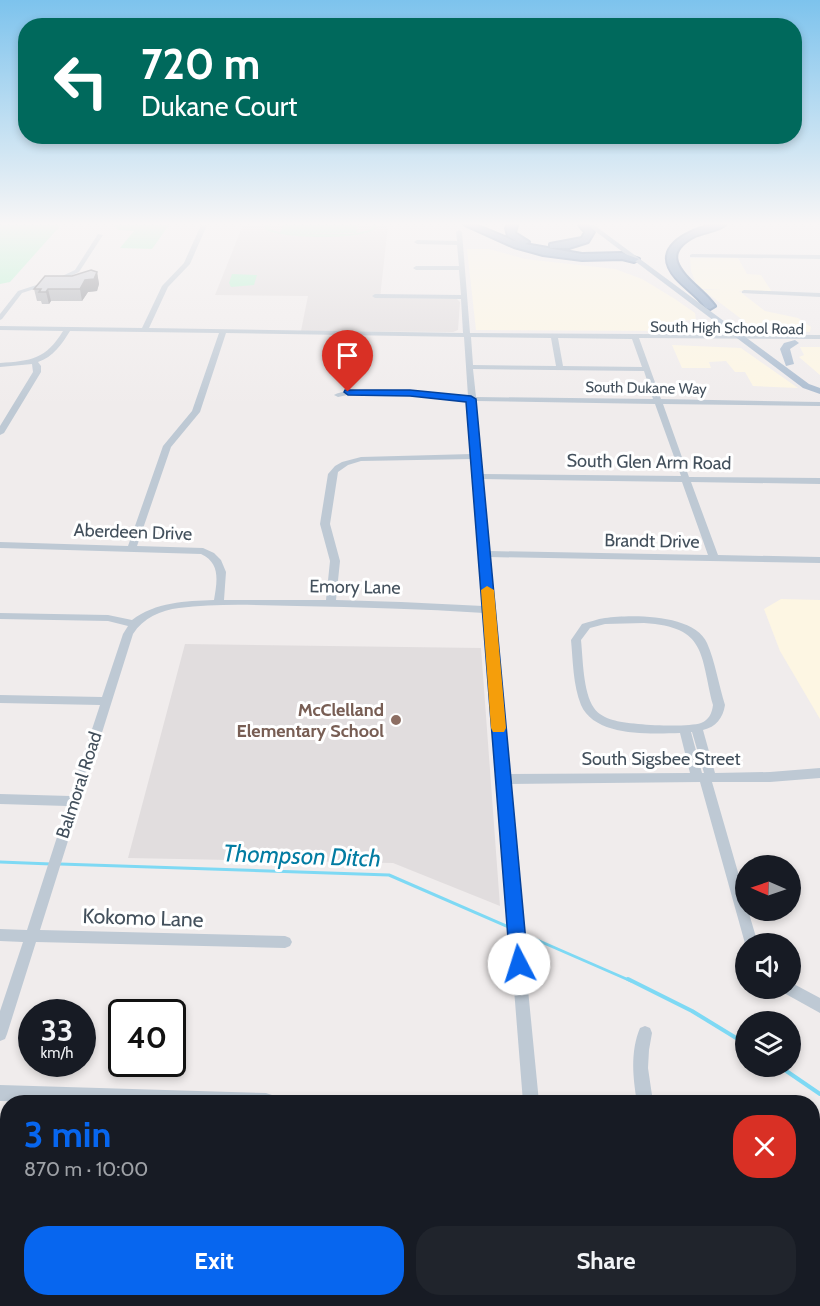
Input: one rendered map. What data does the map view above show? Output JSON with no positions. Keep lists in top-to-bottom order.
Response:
{
  "streets": {
    "street": [
      "South High School Road",
      "South Dukane Way",
      "South Glen Arm Road",
      "Aberdeen Drive",
      "Brandt Drive",
      "Emory Lane",
      "South Sigsbee Street",
      "Balmoral Road",
      "Kokomo Lane"
    ]
  },
  "crossings": [
    ["Aberdeen Drive", "Emory Lane"],
    ["Balmoral Road", "Kokomo Lane"]
  ],
  "water": ["Thompson Ditch"],
  "places": ["McClelland Elementary School"],
  "north": "left",
  "page": {
    "turn": ["720 m", "Dukane Court"],
    "speed": "33 km/h",
    "limit": "40",
    "heading": ["3 min", "870 m · 10:00"],
    "buttons": ["Exit", "Share"]
  }
}
